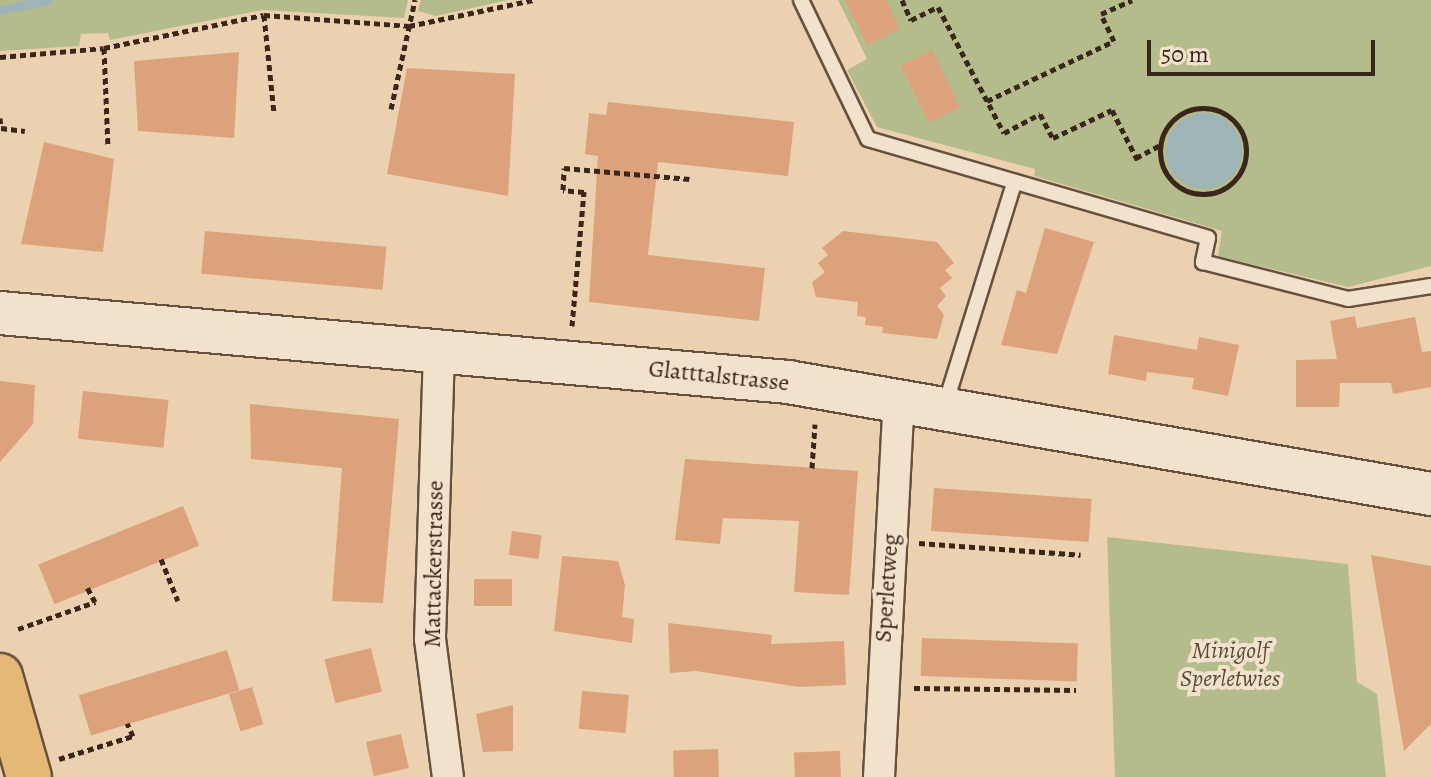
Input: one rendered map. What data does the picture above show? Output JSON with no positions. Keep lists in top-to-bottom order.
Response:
{
  "streets": {
    "main road": ["Glatttalstrasse"],
    "street": ["Mattackerstrasse", "Sperletweg"]
  },
  "crossings": [
    ["Glatttalstrasse", "Mattackerstrasse"],
    ["Glatttalstrasse", "Sperletweg"]
  ],
  "parks": ["Minigolf Sperletwies"],
  "scale_bar": "50 m"
}
